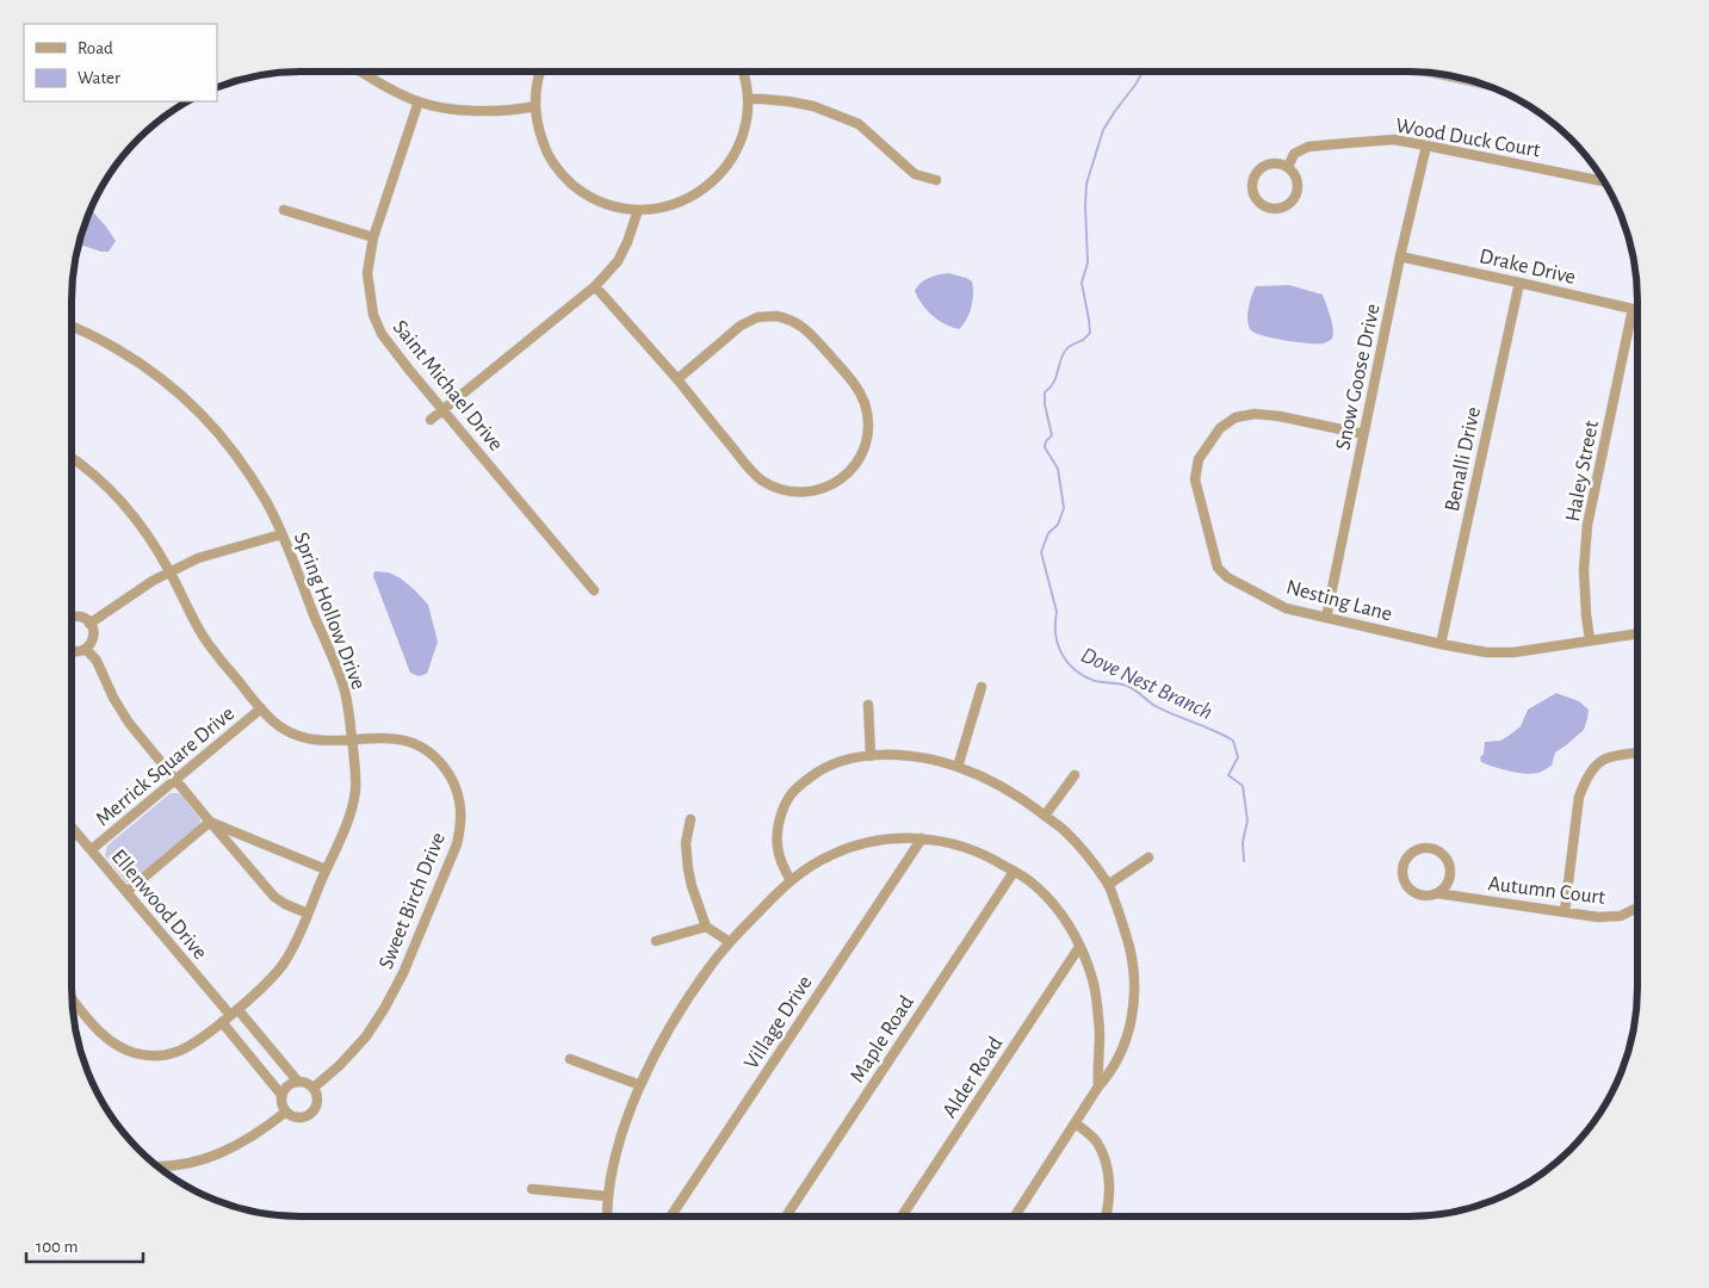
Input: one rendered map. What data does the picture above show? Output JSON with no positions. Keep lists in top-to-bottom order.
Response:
{
  "streets": {
    "street": [
      "Wood Duck Court",
      "Drake Drive",
      "Snow Goose Drive",
      "Saint Michael Drive",
      "Benalli Drive",
      "Haley Street",
      "Nesting Lane",
      "Spring Hollow Drive",
      "Merrick Square Drive",
      "Autumn Court",
      "Sweet Birch Drive",
      "Ellenwood Drive",
      "Village Drive",
      "Maple Road",
      "Alder Road"
    ]
  },
  "crossings": [
    ["Wood Duck Court", "Snow Goose Drive"],
    ["Drake Drive", "Snow Goose Drive"],
    ["Drake Drive", "Benalli Drive"],
    ["Drake Drive", "Haley Street"],
    ["Snow Goose Drive", "Nesting Lane"],
    ["Benalli Drive", "Nesting Lane"],
    ["Haley Street", "Nesting Lane"],
    ["Spring Hollow Drive", "Sweet Birch Drive"],
    ["Spring Hollow Drive", "Ellenwood Drive"],
    ["Merrick Square Drive", "Sweet Birch Drive"],
    ["Merrick Square Drive", "Ellenwood Drive"],
    ["Sweet Birch Drive", "Ellenwood Drive"]
  ],
  "water": ["Dove Nest Branch"],
  "legend": ["Road", "Water"],
  "scale_bar": "100 m"
}
